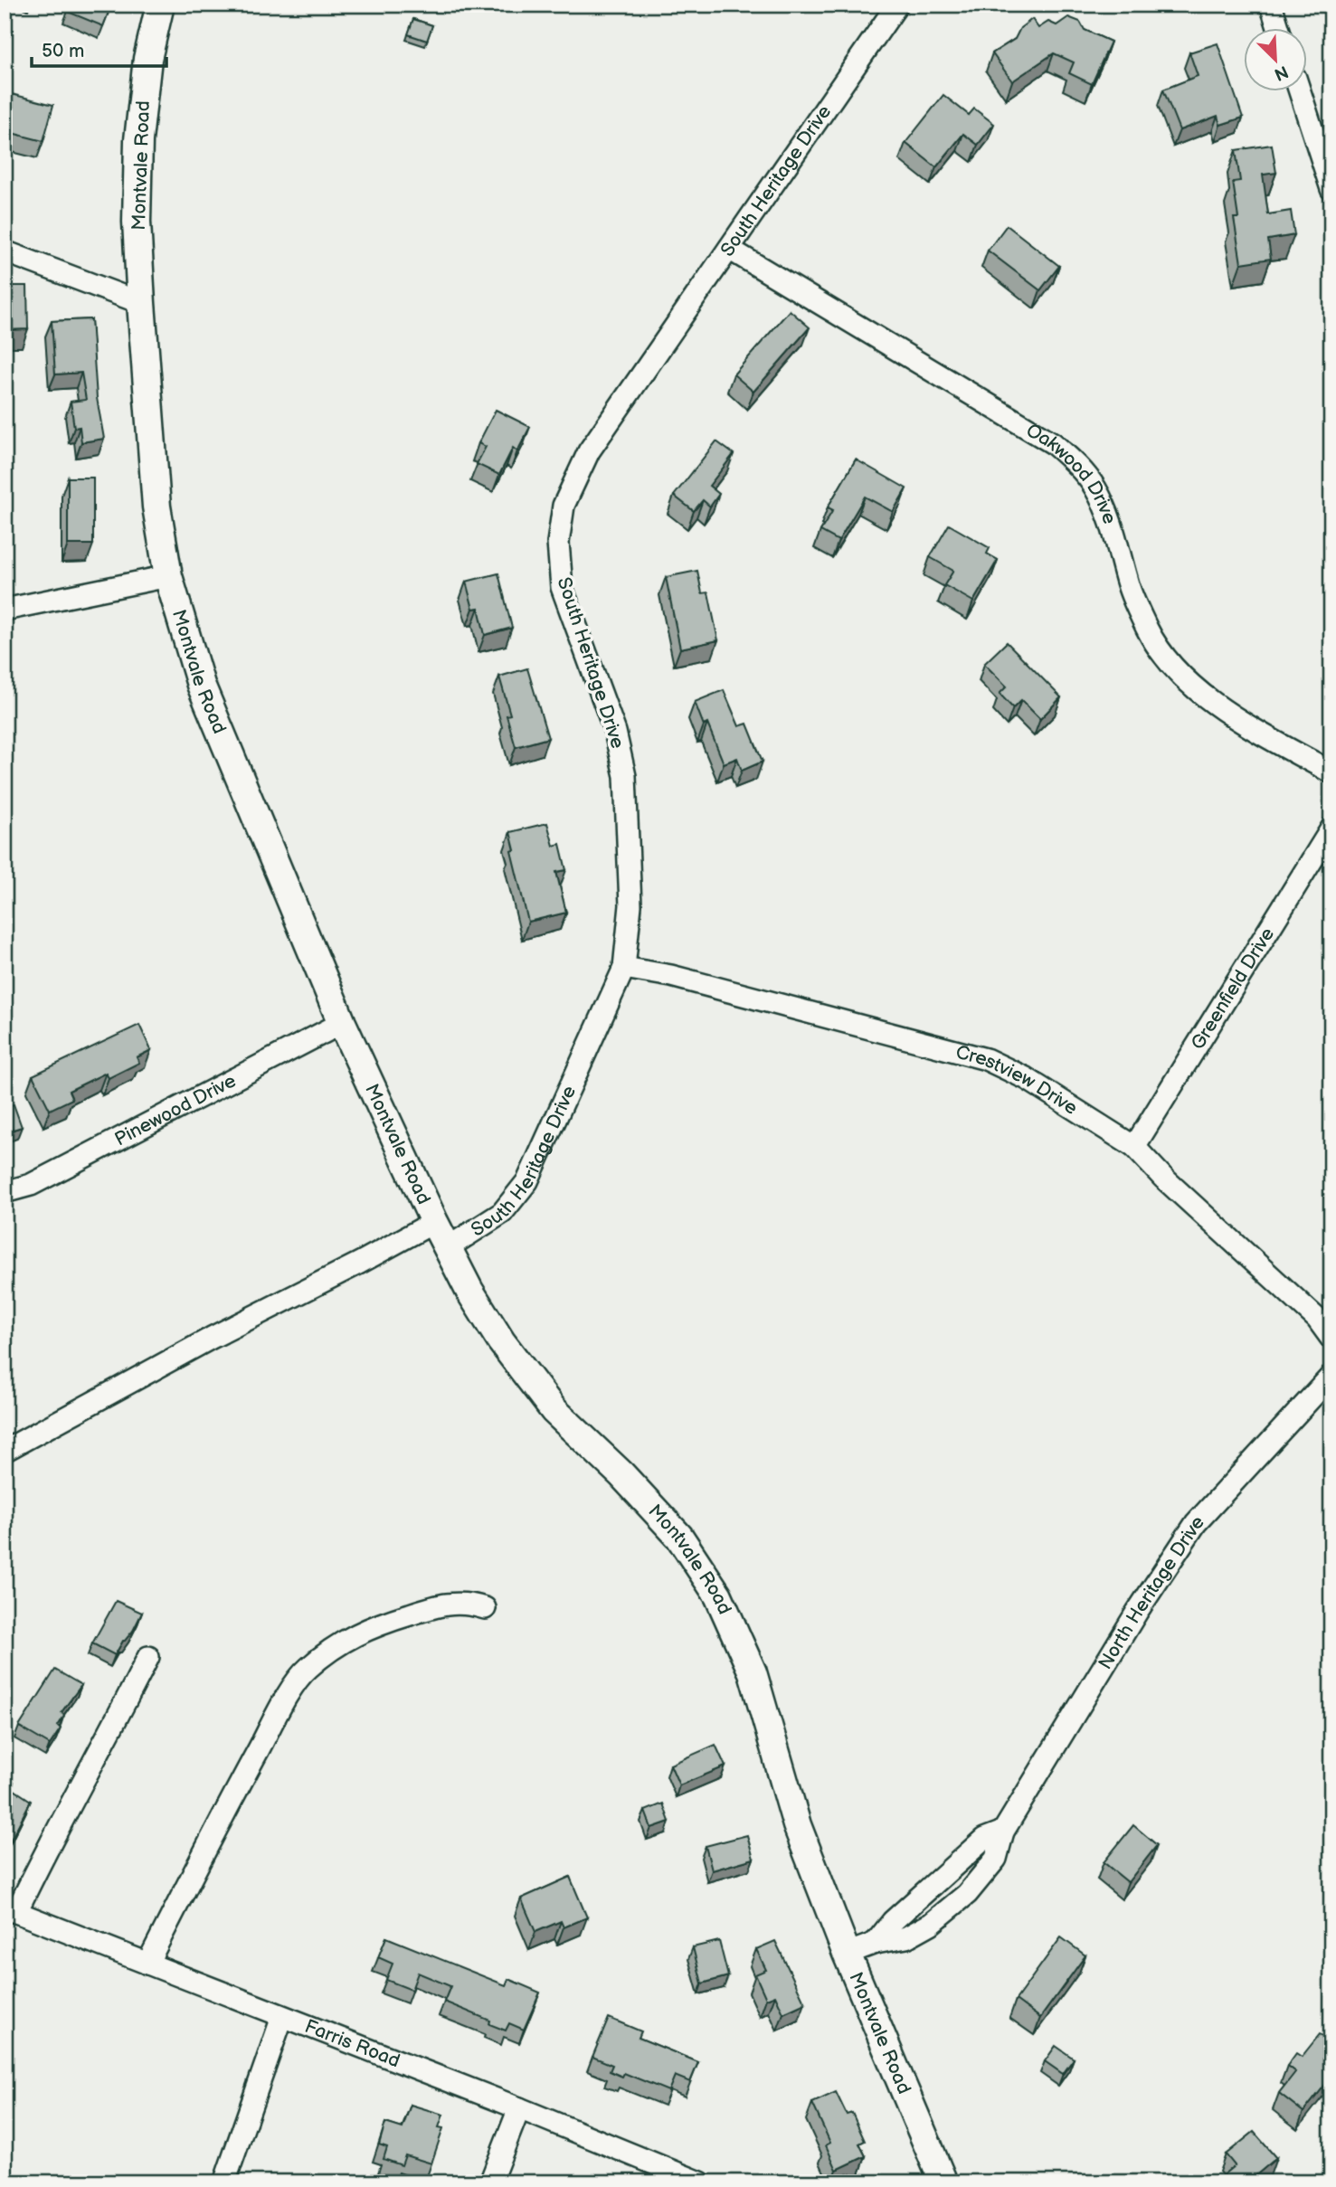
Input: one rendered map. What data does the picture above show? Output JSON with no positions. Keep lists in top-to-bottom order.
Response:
{
  "streets": {
    "main road": ["Montvale Road"],
    "street": [
      "South Heritage Drive",
      "Oakwood Drive",
      "Greenfield Drive",
      "Crestview Drive",
      "Pinewood Drive",
      "North Heritage Drive",
      "Farris Road"
    ]
  },
  "crossings": [
    ["Montvale Road", "South Heritage Drive"],
    ["Montvale Road", "Pinewood Drive"],
    ["Montvale Road", "North Heritage Drive"],
    ["South Heritage Drive", "Oakwood Drive"],
    ["South Heritage Drive", "Crestview Drive"],
    ["Greenfield Drive", "Crestview Drive"]
  ],
  "scale_bar": "50 m",
  "north": "bottom right"
}
